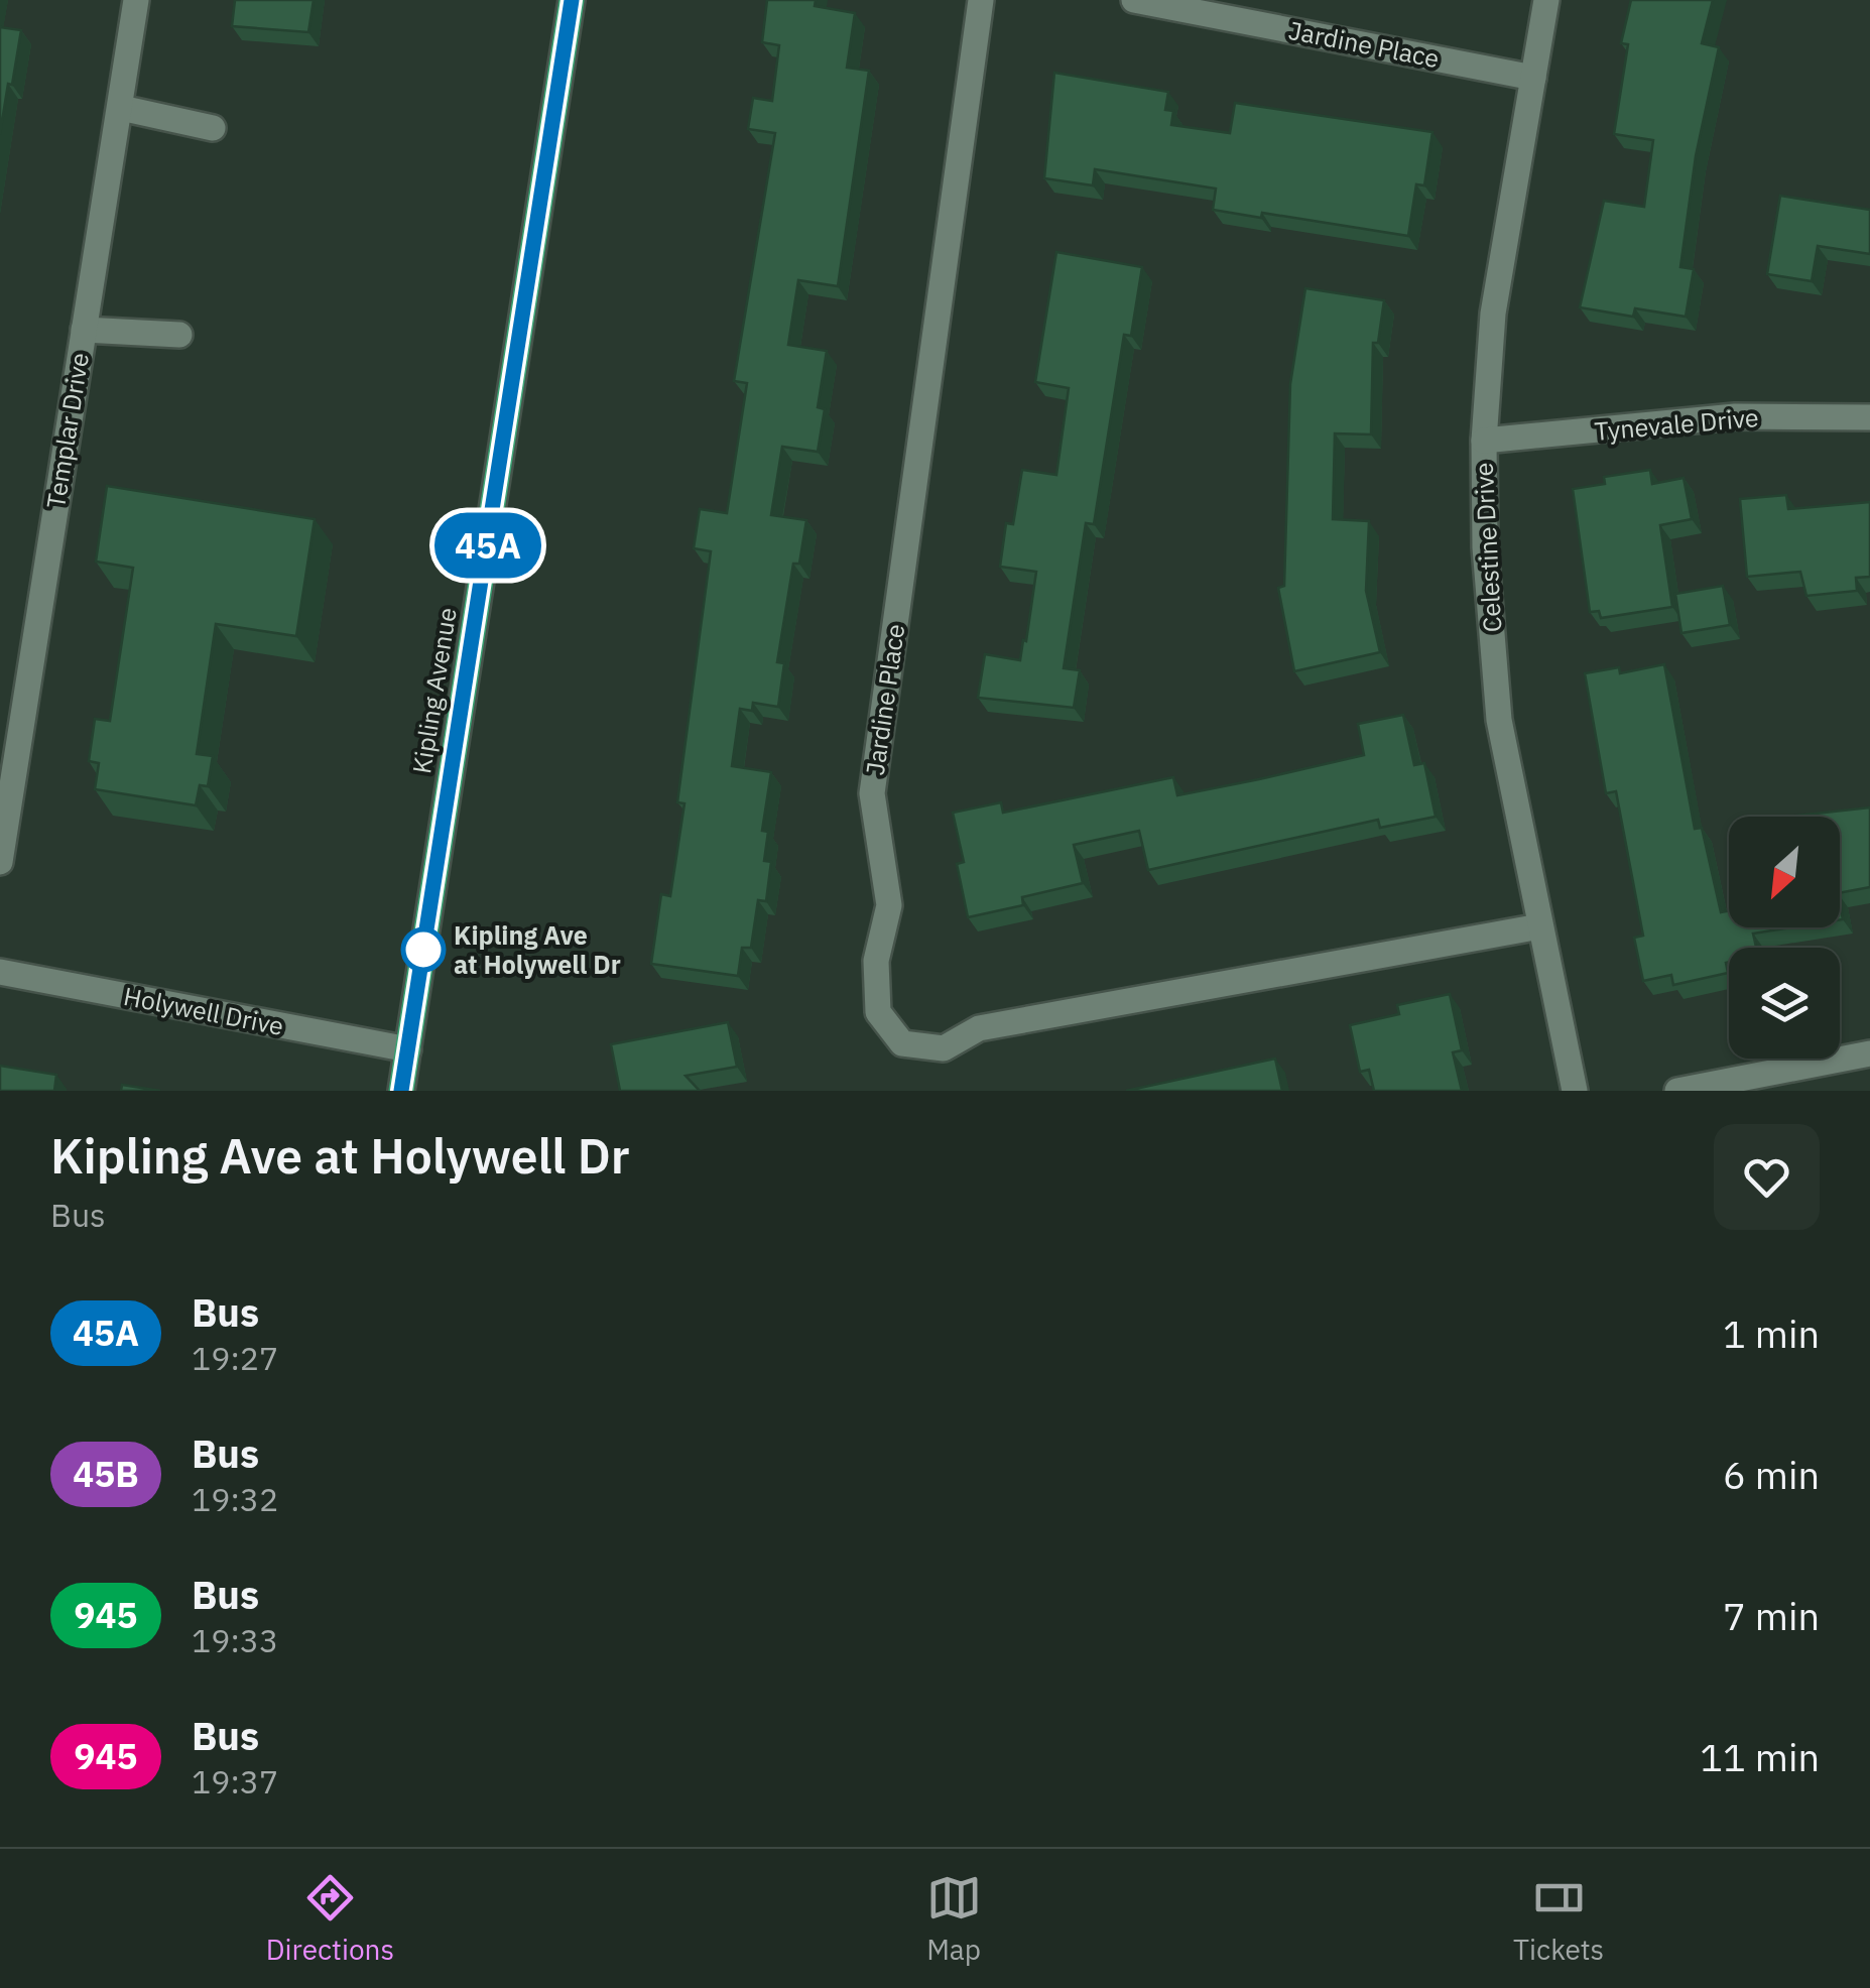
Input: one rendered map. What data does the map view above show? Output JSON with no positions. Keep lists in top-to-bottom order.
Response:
{
  "streets": {
    "main road": ["Kipling Avenue"],
    "street": [
      "Jardine Place",
      "Tynevale Drive",
      "Templar Drive",
      "Celestine Drive",
      "Holywell Drive"
    ]
  },
  "crossings": [
    ["Jardine Place", "Celestine Drive"],
    ["Tynevale Drive", "Celestine Drive"],
    ["Kipling Avenue", "Holywell Drive"]
  ],
  "places": ["Kipling Ave at Holywell Dr"],
  "lines": ["bus line 45A"],
  "north": "bottom left",
  "page": {
    "on_map": "45A",
    "heading": ["Kipling Ave at Holywell Dr", "Bus"],
    "list": [
      {
        "mark": "45A",
        "name": "Bus",
        "note": "19:27",
        "value": "1 min"
      },
      {
        "mark": "45B",
        "name": "Bus",
        "note": "19:32",
        "value": "6 min"
      },
      {
        "mark": "945",
        "name": "Bus",
        "note": "19:33",
        "value": "7 min"
      },
      {
        "mark": "945",
        "name": "Bus",
        "note": "19:37",
        "value": "11 min"
      }
    ],
    "tabs": ["Directions", "Map", "Tickets"]
  }
}
